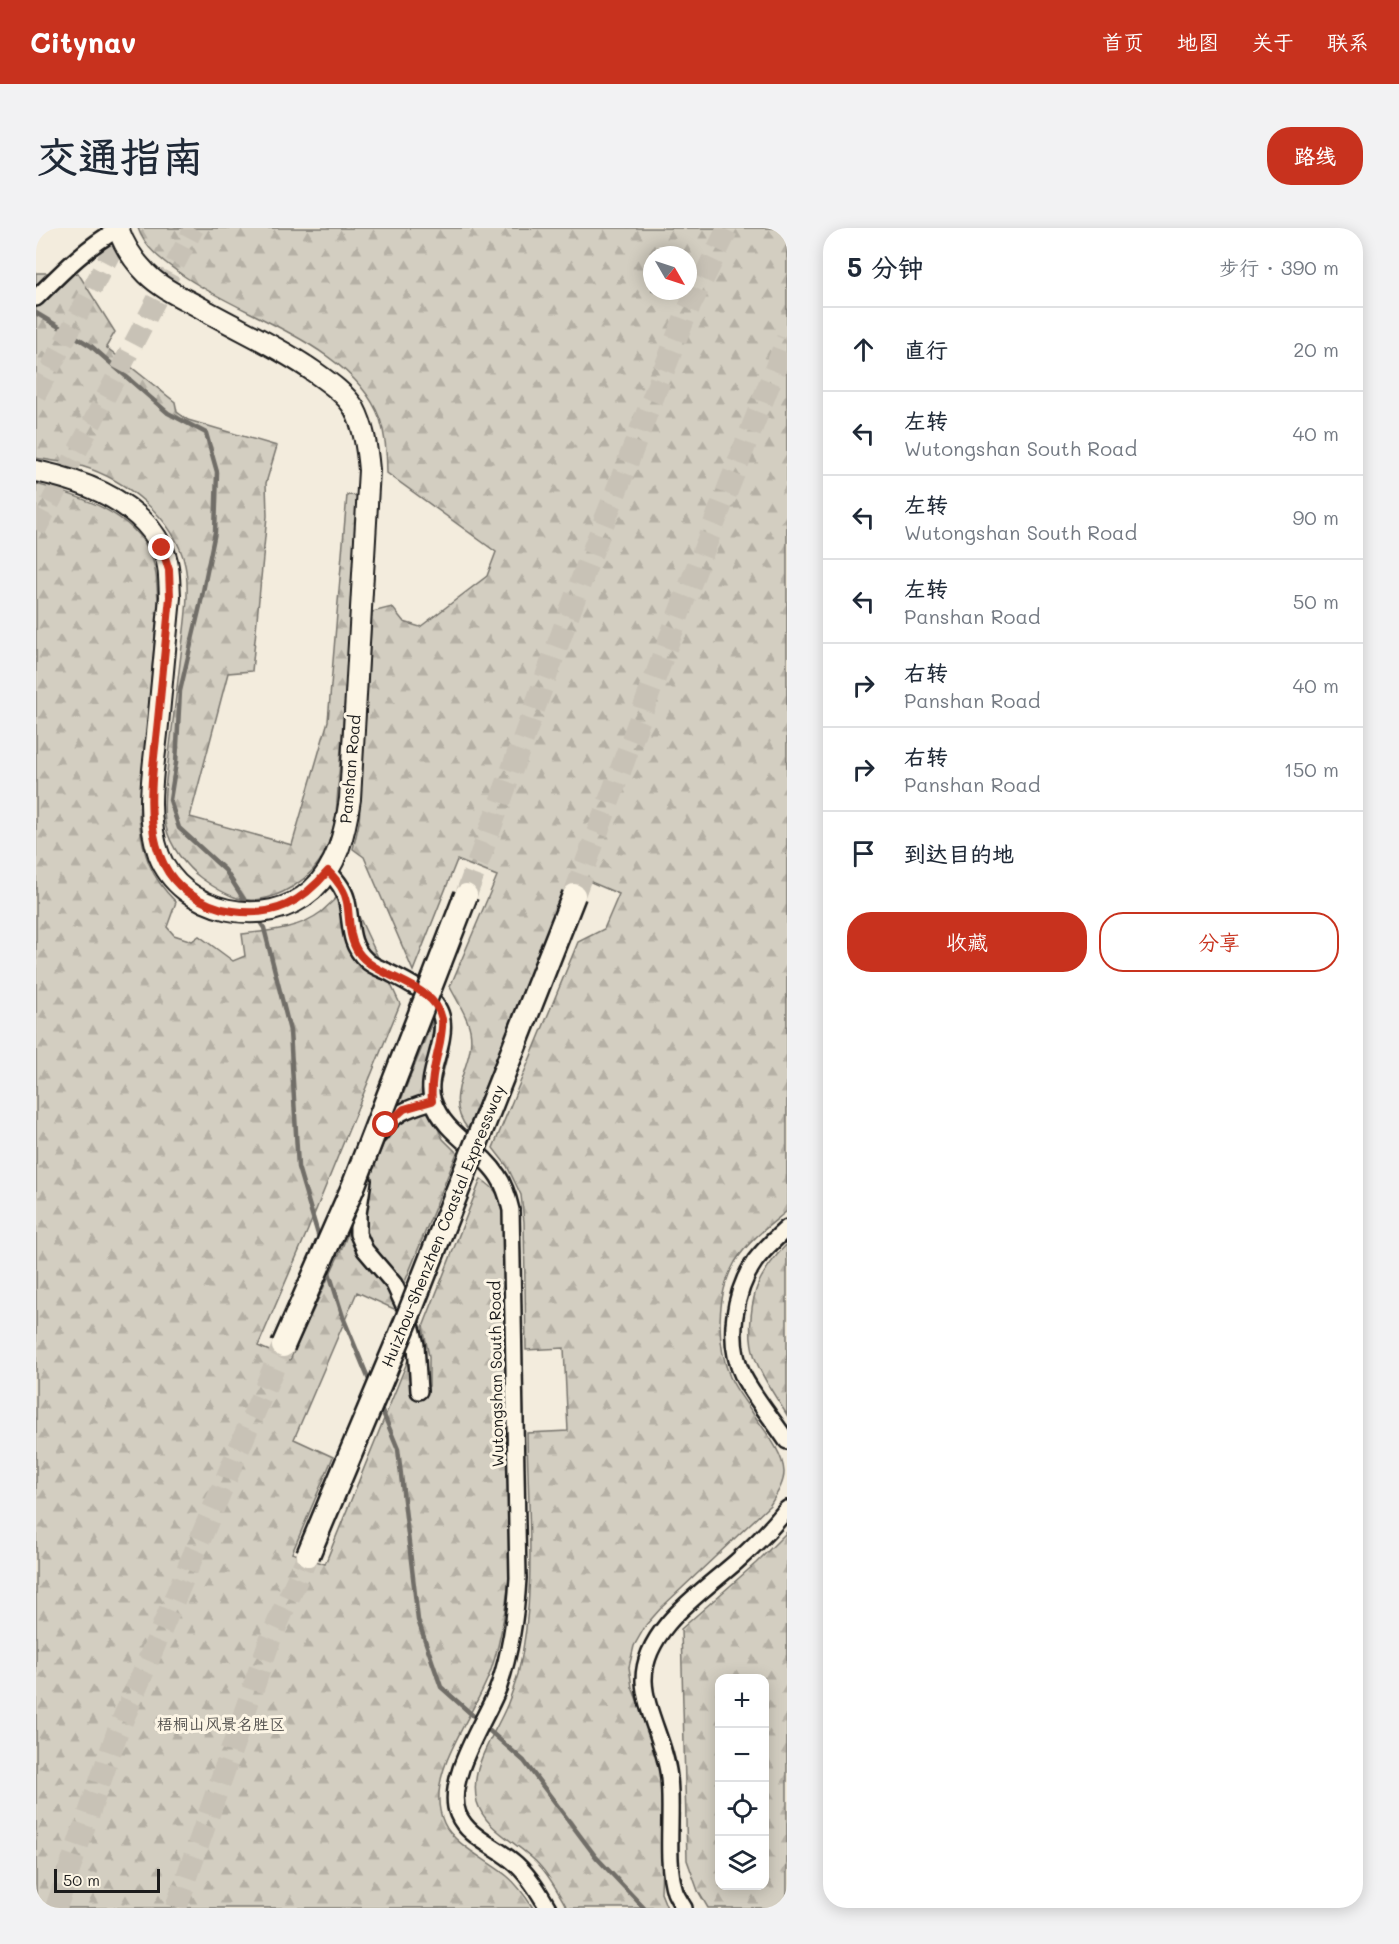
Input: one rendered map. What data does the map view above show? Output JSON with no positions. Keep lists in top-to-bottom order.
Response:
{
  "streets": {
    "highway": ["Huizhou-Shenzhen Coastal Expressway"],
    "main road": ["Panshan Road"],
    "street": ["Wutongshan South Road"]
  },
  "parks": ["梧桐山风景名胜区"],
  "scale_bar": "50 m",
  "north": "bottom right",
  "page": {
    "header": "Citynav",
    "nav": [
      "首页",
      "地图",
      "关于",
      "联系"
    ],
    "buttons": [
      "路线",
      ["收藏", "分享"]
    ],
    "title": "交通指南",
    "heading": ["5 分钟", "步行 · 390 m"],
    "list": [
      ["直行", "20 m"],
      ["左转", "Wutongshan South Road", "40 m"],
      ["左转", "Wutongshan South Road", "90 m"],
      ["左转", "Panshan Road", "50 m"],
      ["右转", "Panshan Road", "40 m"],
      ["右转", "Panshan Road", "150 m"],
      "到达目的地"
    ],
    "map_buttons": ["+", "−"],
    "scale": "50 m"
  }
}
